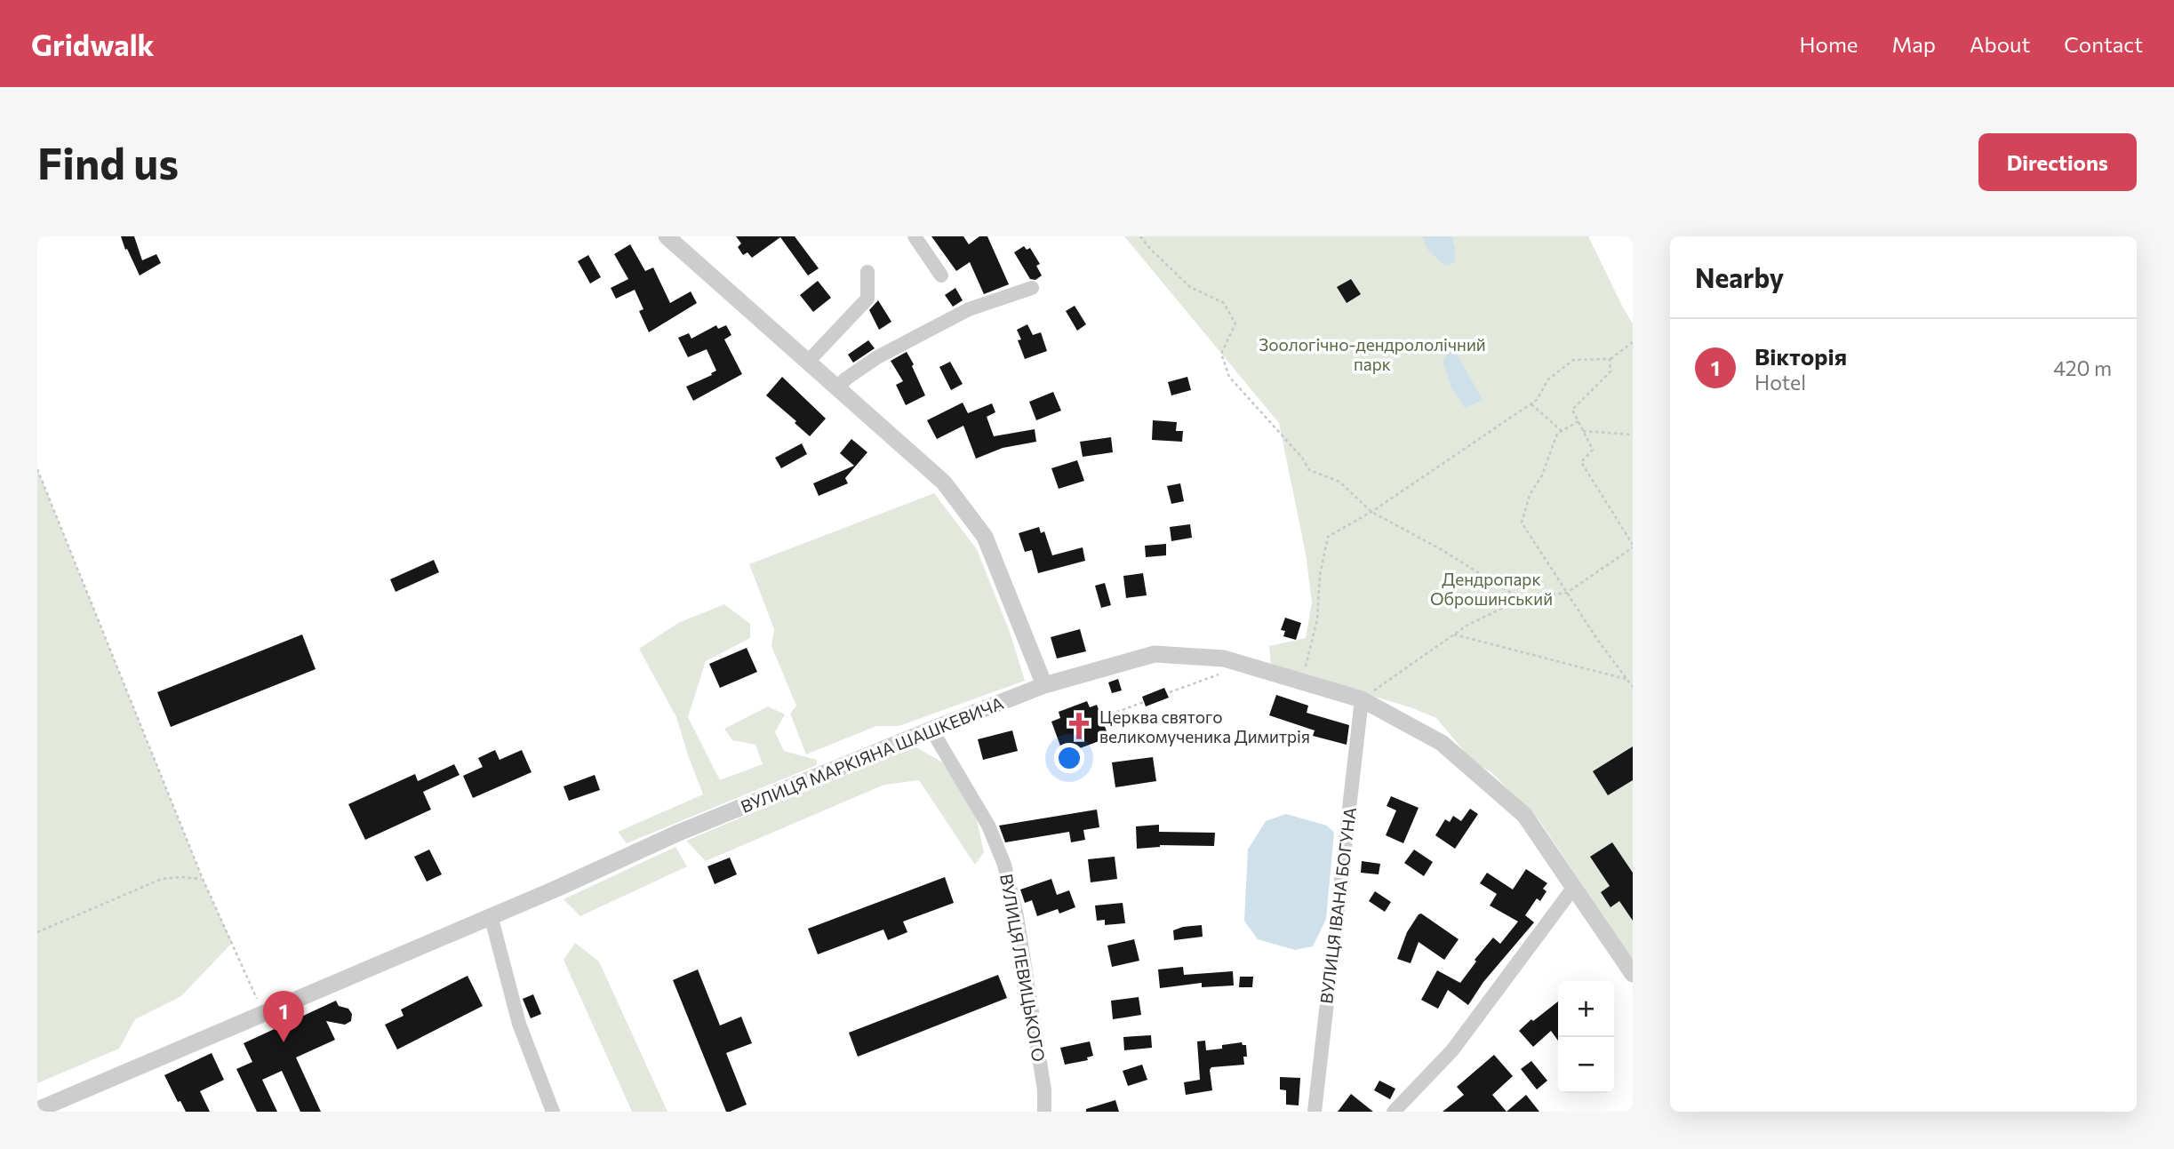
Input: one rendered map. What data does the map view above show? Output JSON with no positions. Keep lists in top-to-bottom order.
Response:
{
  "streets": {
    "street": ["ВУЛИЦЯ МАРКІЯНА ШАШКЕВИЧА", "ВУЛИЦЯ ІВАНА БОГУНА", "ВУЛИЦЯ ЛЕВИЦЬКОГО"]
  },
  "crossings": [
    ["ВУЛИЦЯ МАРКІЯНА ШАШКЕВИЧА", "ВУЛИЦЯ ІВАНА БОГУНА"],
    ["ВУЛИЦЯ МАРКІЯНА ШАШКЕВИЧА", "ВУЛИЦЯ ЛЕВИЦЬКОГО"]
  ],
  "parks": ["Зоологічно-дендрололічний парк", "Дендропарк Оброшинський"],
  "places": {
    "church": ["Церква святого великомученика Димитрія"]
  },
  "page": {
    "header": "Gridwalk",
    "nav": [
      "Home",
      "Map",
      "About",
      "Contact"
    ],
    "buttons": "Directions",
    "title": "Find us",
    "heading": "Nearby",
    "list": [
      {
        "mark": "1",
        "name": "Вікторія",
        "note": "Hotel",
        "value": "420 m"
      }
    ],
    "map_buttons": ["+", "−"],
    "pins": "1"
  }
}
